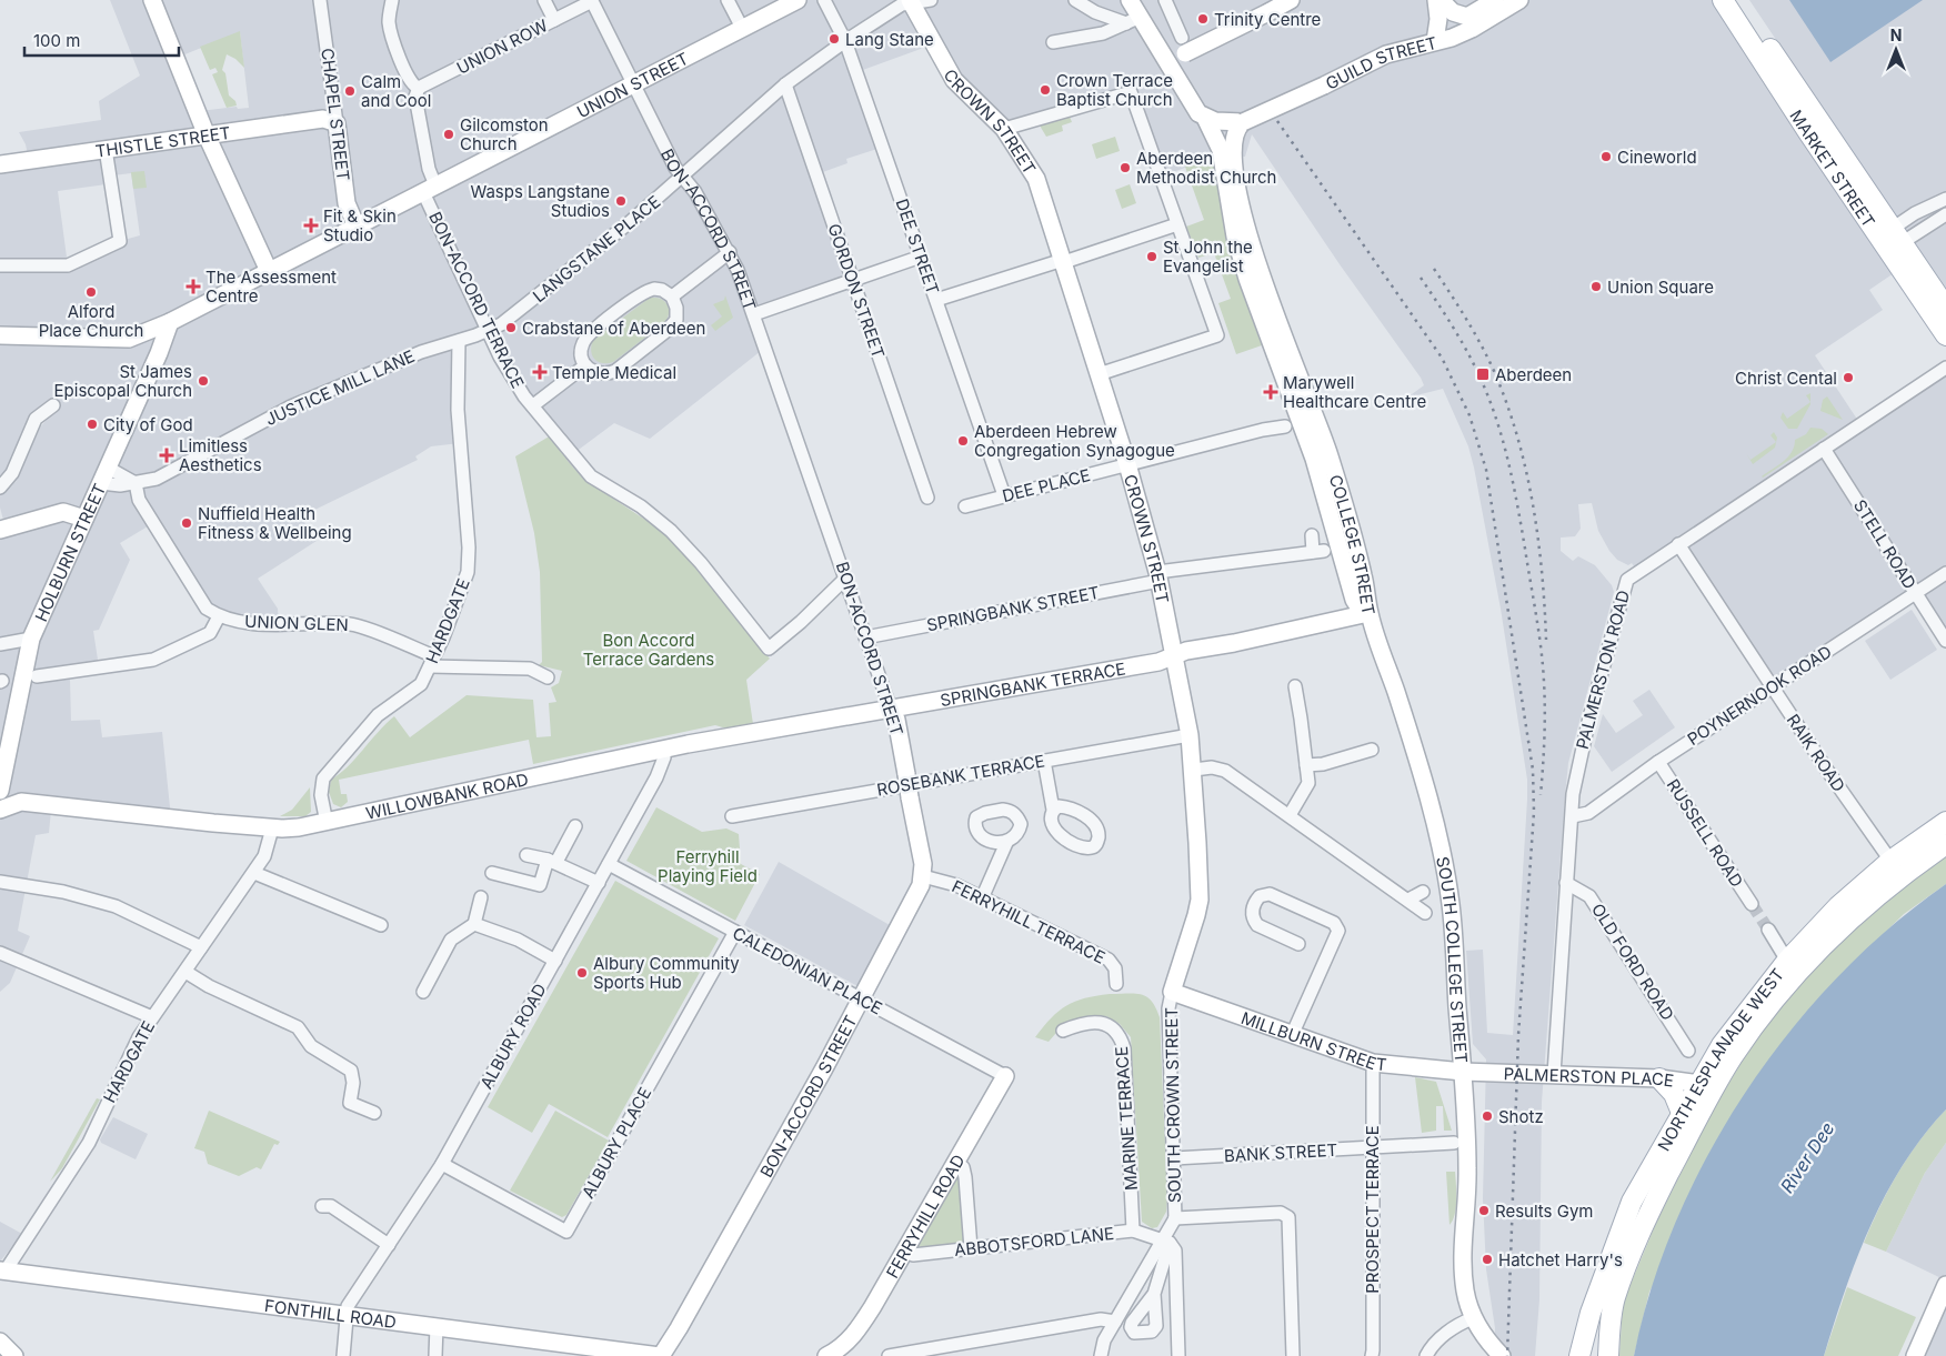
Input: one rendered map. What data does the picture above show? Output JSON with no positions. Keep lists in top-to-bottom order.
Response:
{
  "streets": {
    "main road": ["MARKET STREET", "NORTH ESPLANADE WEST"],
    "street": [
      "UNION ROW",
      "GUILD STREET",
      "UNION STREET",
      "CHAPEL STREET",
      "CROWN STREET",
      "THISTLE STREET",
      "BON-ACCORD STREET",
      "DEE STREET",
      "LANGSTANE PLACE",
      "GORDON STREET",
      "BON-ACCORD TERRACE",
      "JUSTICE MILL LANE",
      "DEE PLACE",
      "COLLEGE STREET",
      "STELL ROAD",
      "HOLBURN STREET",
      "SPRINGBANK STREET",
      "HARDGATE",
      "UNION GLEN",
      "PALMERSTON ROAD",
      "SPRINGBANK TERRACE",
      "POYNERNOOK ROAD",
      "RAIK ROAD",
      "ROSEBANK TERRACE",
      "WILLOWBANK ROAD",
      "RUSSELL ROAD",
      "FERRYHILL TERRACE",
      "SOUTH COLLEGE STREET",
      "OLD FORD ROAD",
      "CALEDONIAN PLACE",
      "ALBURY ROAD",
      "MILLBURN STREET",
      "PALMERSTON PLACE",
      "SOUTH CROWN STREET",
      "MARINE TERRACE",
      "ALBURY PLACE",
      "BANK STREET",
      "PROSPECT TERRACE",
      "FERRYHILL ROAD",
      "ABBOTSFORD LANE",
      "FONTHILL ROAD"
    ]
  },
  "crossings": [
    ["UNION ROW", "UNION STREET"],
    ["UNION ROW", "BON-ACCORD STREET"],
    ["UNION ROW", "BON-ACCORD TERRACE"],
    ["GUILD STREET", "COLLEGE STREET"],
    ["UNION STREET", "CHAPEL STREET"],
    ["UNION STREET", "BON-ACCORD STREET"],
    ["UNION STREET", "BON-ACCORD TERRACE"],
    ["UNION STREET", "HOLBURN STREET"],
    ["CHAPEL STREET", "THISTLE STREET"],
    ["CROWN STREET", "LANGSTANE PLACE"],
    ["CROWN STREET", "DEE PLACE"],
    ["CROWN STREET", "SPRINGBANK STREET"],
    ["CROWN STREET", "SPRINGBANK TERRACE"],
    ["CROWN STREET", "ROSEBANK TERRACE"],
    ["CROWN STREET", "MILLBURN STREET"],
    ["CROWN STREET", "SOUTH CROWN STREET"],
    ["BON-ACCORD STREET", "LANGSTANE PLACE"],
    ["BON-ACCORD STREET", "BON-ACCORD TERRACE"],
    ["BON-ACCORD STREET", "SPRINGBANK STREET"],
    ["BON-ACCORD STREET", "SPRINGBANK TERRACE"],
    ["BON-ACCORD STREET", "WILLOWBANK ROAD"],
    ["BON-ACCORD STREET", "FERRYHILL TERRACE"],
    ["BON-ACCORD STREET", "CALEDONIAN PLACE"],
    ["BON-ACCORD STREET", "FONTHILL ROAD"],
    ["DEE STREET", "LANGSTANE PLACE"],
    ["DEE STREET", "DEE PLACE"],
    ["LANGSTANE PLACE", "GORDON STREET"],
    ["LANGSTANE PLACE", "BON-ACCORD TERRACE"],
    ["LANGSTANE PLACE", "JUSTICE MILL LANE"],
    ["BON-ACCORD TERRACE", "JUSTICE MILL LANE"],
    ["JUSTICE MILL LANE", "HOLBURN STREET"],
    ["JUSTICE MILL LANE", "HARDGATE"],
    ["COLLEGE STREET", "SPRINGBANK TERRACE"],
    ["COLLEGE STREET", "SOUTH COLLEGE STREET"],
    ["STELL ROAD", "PALMERSTON ROAD"],
    ["STELL ROAD", "POYNERNOOK ROAD"],
    ["HARDGATE", "UNION GLEN"],
    ["HARDGATE", "WILLOWBANK ROAD"],
    ["HARDGATE", "FONTHILL ROAD"],
    ["PALMERSTON ROAD", "POYNERNOOK ROAD"],
    ["PALMERSTON ROAD", "RAIK ROAD"],
    ["PALMERSTON ROAD", "OLD FORD ROAD"],
    ["PALMERSTON ROAD", "PALMERSTON PLACE"],
    ["SPRINGBANK TERRACE", "WILLOWBANK ROAD"],
    ["SPRINGBANK TERRACE", "SOUTH COLLEGE STREET"],
    ["POYNERNOOK ROAD", "RAIK ROAD"],
    ["POYNERNOOK ROAD", "RUSSELL ROAD"],
    ["RAIK ROAD", "NORTH ESPLANADE WEST"],
    ["WILLOWBANK ROAD", "ALBURY ROAD"],
    ["SOUTH COLLEGE STREET", "MILLBURN STREET"],
    ["SOUTH COLLEGE STREET", "PALMERSTON PLACE"],
    ["CALEDONIAN PLACE", "ALBURY ROAD"],
    ["CALEDONIAN PLACE", "ALBURY PLACE"],
    ["CALEDONIAN PLACE", "FERRYHILL ROAD"],
    ["ALBURY ROAD", "ALBURY PLACE"],
    ["ALBURY ROAD", "FONTHILL ROAD"],
    ["MILLBURN STREET", "PALMERSTON PLACE"],
    ["MILLBURN STREET", "SOUTH CROWN STREET"],
    ["MILLBURN STREET", "PROSPECT TERRACE"],
    ["NORTH ESPLANADE WEST", "PALMERSTON PLACE"],
    ["SOUTH CROWN STREET", "BANK STREET"],
    ["MARINE TERRACE", "ABBOTSFORD LANE"],
    ["BANK STREET", "PROSPECT TERRACE"],
    ["FERRYHILL ROAD", "ABBOTSFORD LANE"]
  ],
  "water": ["River Dee"],
  "parks": ["Bon Accord Terrace Gardens", "Ferryhill Playing Field"],
  "places": {
    "other": [
      "Trinity Centre",
      "Lang Stane",
      "Crown Terrace Baptist Church",
      "Calm and Cool",
      "Gilcomston Church",
      "Cineworld",
      "Aberdeen Methodist Church",
      "Wasps Langstane Studios",
      "St John the Evangelist",
      "Union Square",
      "Alford Place Church",
      "Crabstane of Aberdeen",
      "Christ Cental",
      "St James Episcopal Church",
      "City of God",
      "Aberdeen Hebrew Congregation Synagogue",
      "Nuffield Health Fitness & Wellbeing",
      "Albury Community Sports Hub",
      "Shotz",
      "Results Gym",
      "Hatchet Harry's"
    ],
    "health": [
      "Fit & Skin Studio",
      "The Assessment Centre",
      "Temple Medical",
      "Marywell Healthcare Centre",
      "Limitless Aesthetics"
    ],
    "transit": ["Aberdeen"]
  },
  "scale_bar": "100 m",
  "north": "top"
}
